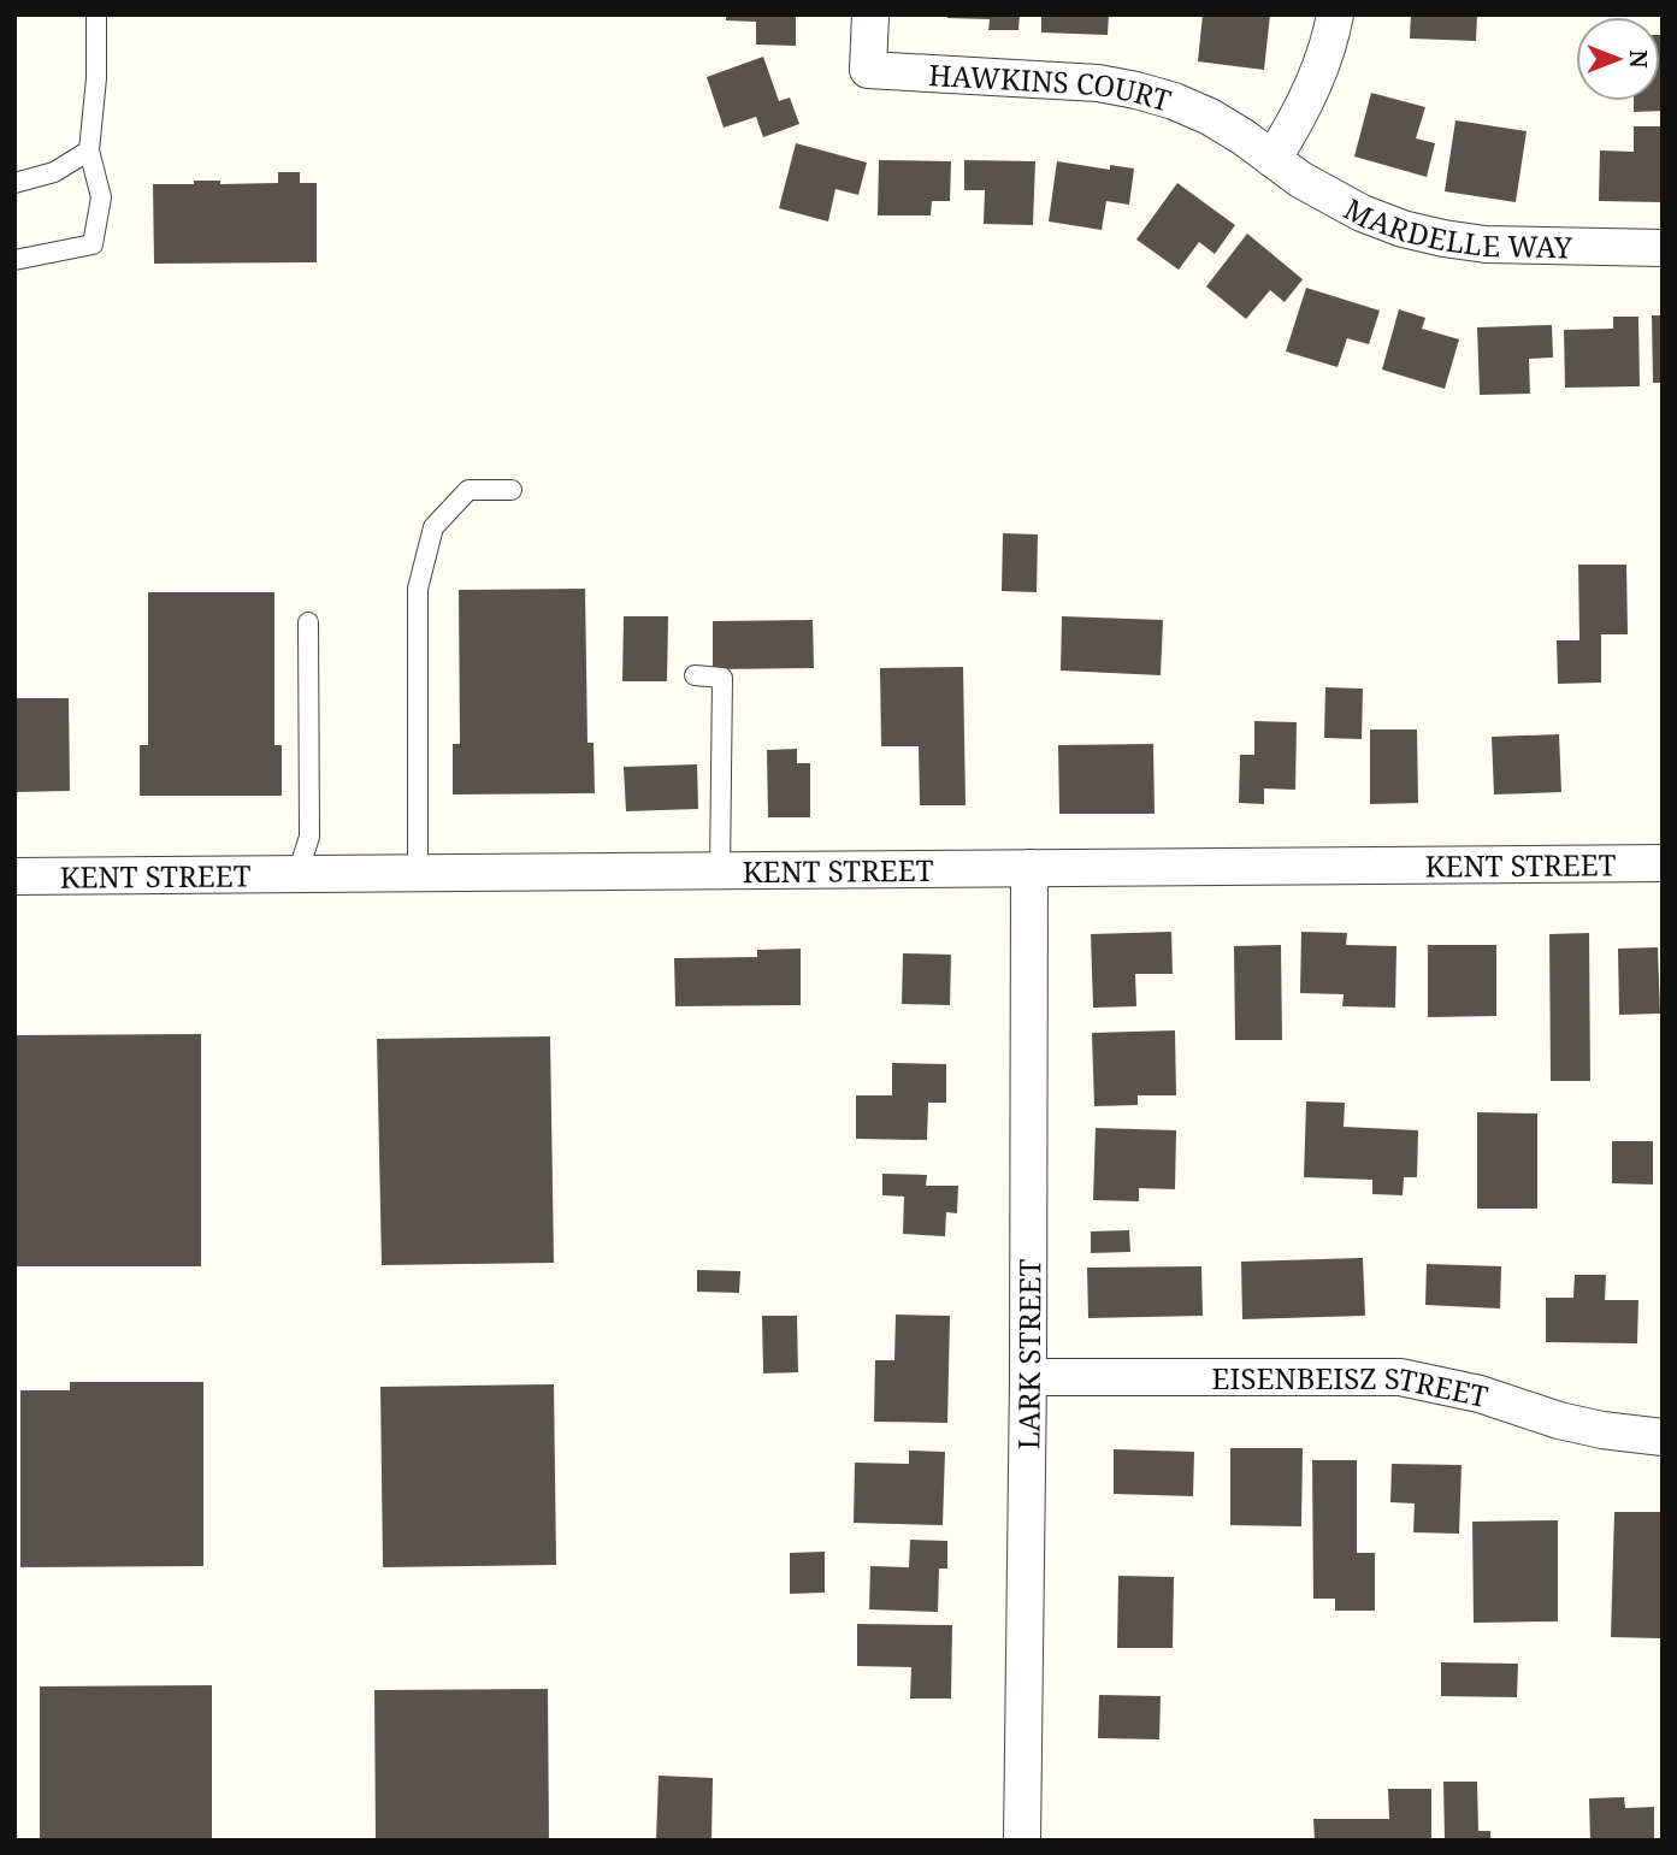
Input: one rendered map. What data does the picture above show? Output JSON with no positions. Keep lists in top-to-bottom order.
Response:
{
  "streets": {
    "street": [
      "HAWKINS COURT",
      "MARDELLE WAY",
      "KENT STREET",
      "LARK STREET",
      "EISENBEISZ STREET"
    ]
  },
  "crossings": [
    ["HAWKINS COURT", "MARDELLE WAY"],
    ["KENT STREET", "LARK STREET"],
    ["LARK STREET", "EISENBEISZ STREET"]
  ],
  "north": "right"
}
